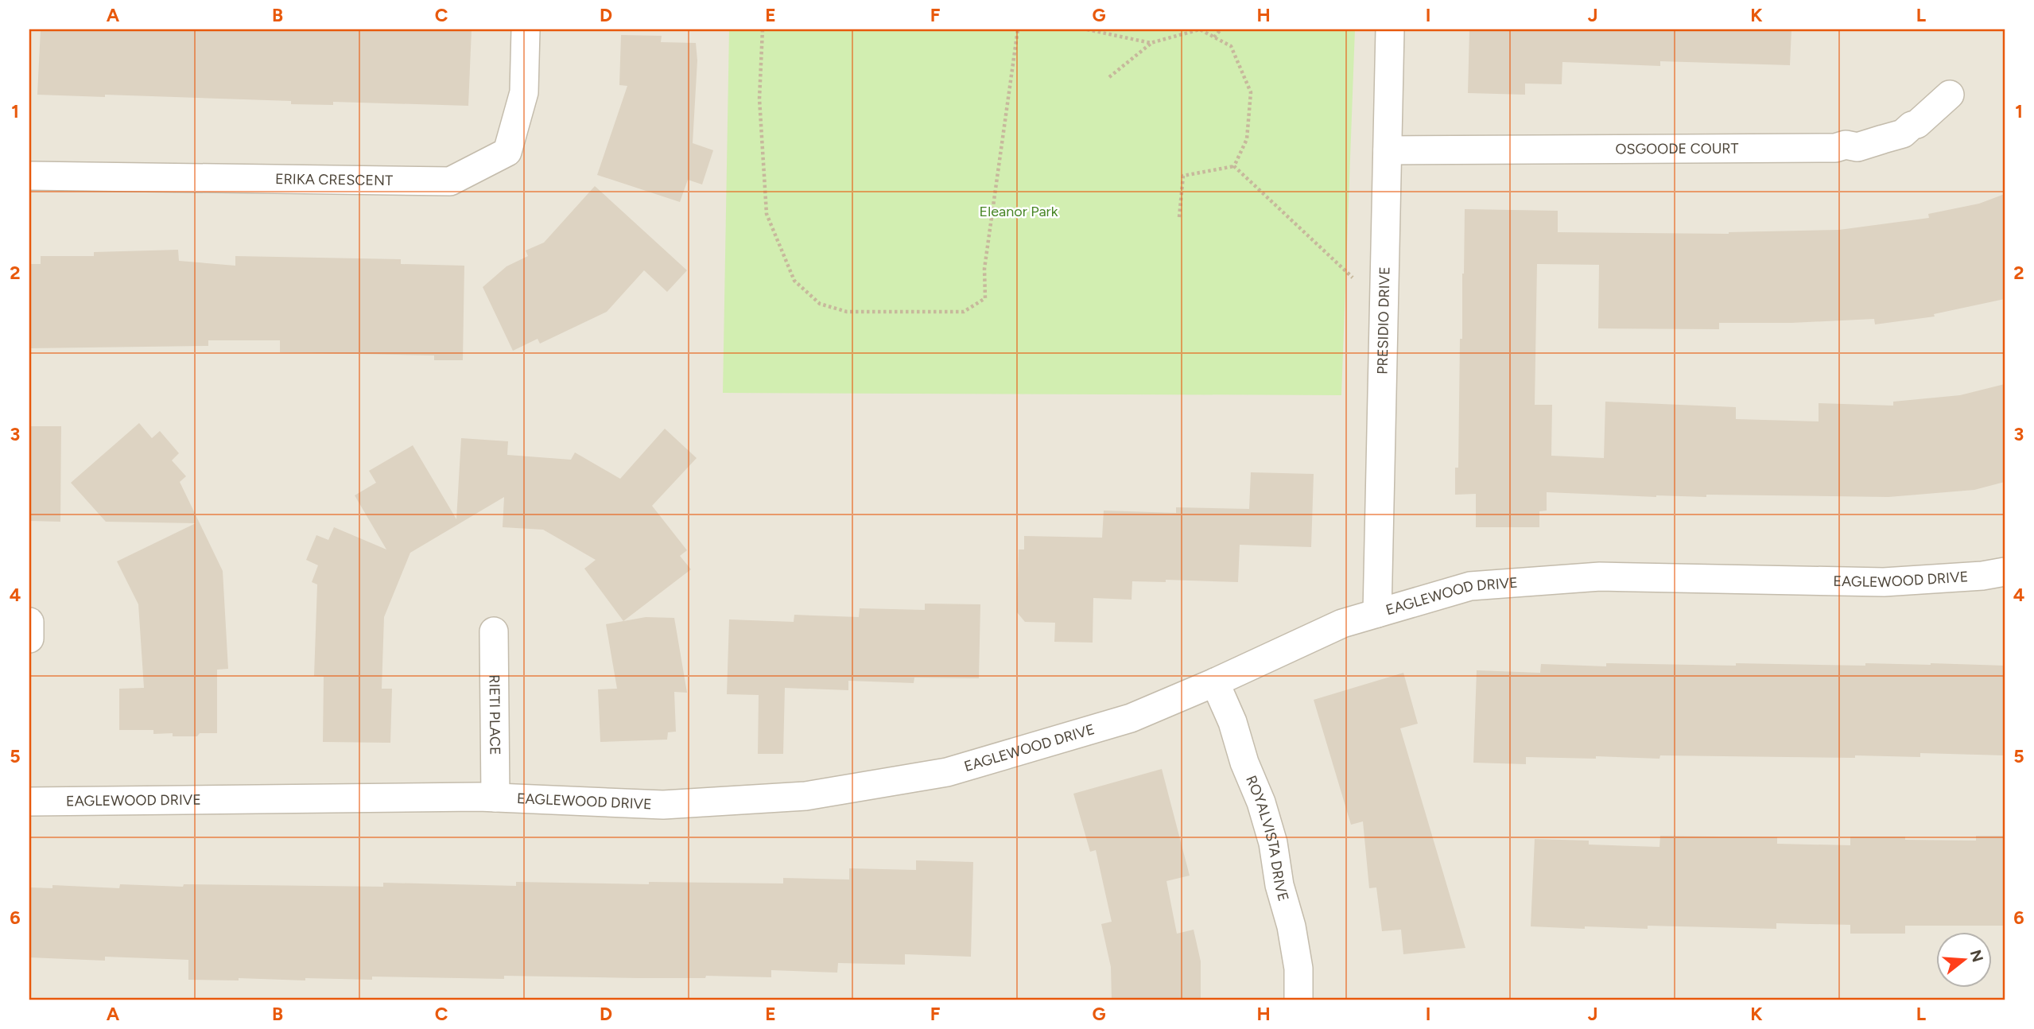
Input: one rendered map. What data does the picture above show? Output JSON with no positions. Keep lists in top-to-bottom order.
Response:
{
  "streets": {
    "street": [
      "OSGOODE COURT",
      "ERIKA CRESCENT",
      "PRESIDIO DRIVE",
      "EAGLEWOOD DRIVE",
      "RIETI PLACE",
      "ROYALVISTA DRIVE"
    ]
  },
  "crossings": [
    ["OSGOODE COURT", "PRESIDIO DRIVE"],
    ["PRESIDIO DRIVE", "EAGLEWOOD DRIVE"],
    ["EAGLEWOOD DRIVE", "RIETI PLACE"],
    ["EAGLEWOOD DRIVE", "ROYALVISTA DRIVE"]
  ],
  "parks": ["Eleanor Park"],
  "north": "right",
  "grid": {
    "columns": [
      "A",
      "B",
      "C",
      "D",
      "E",
      "F",
      "G",
      "H",
      "I",
      "J",
      "K",
      "L"
    ],
    "rows": [
      "1",
      "2",
      "3",
      "4",
      "5",
      "6"
    ]
  }
}
